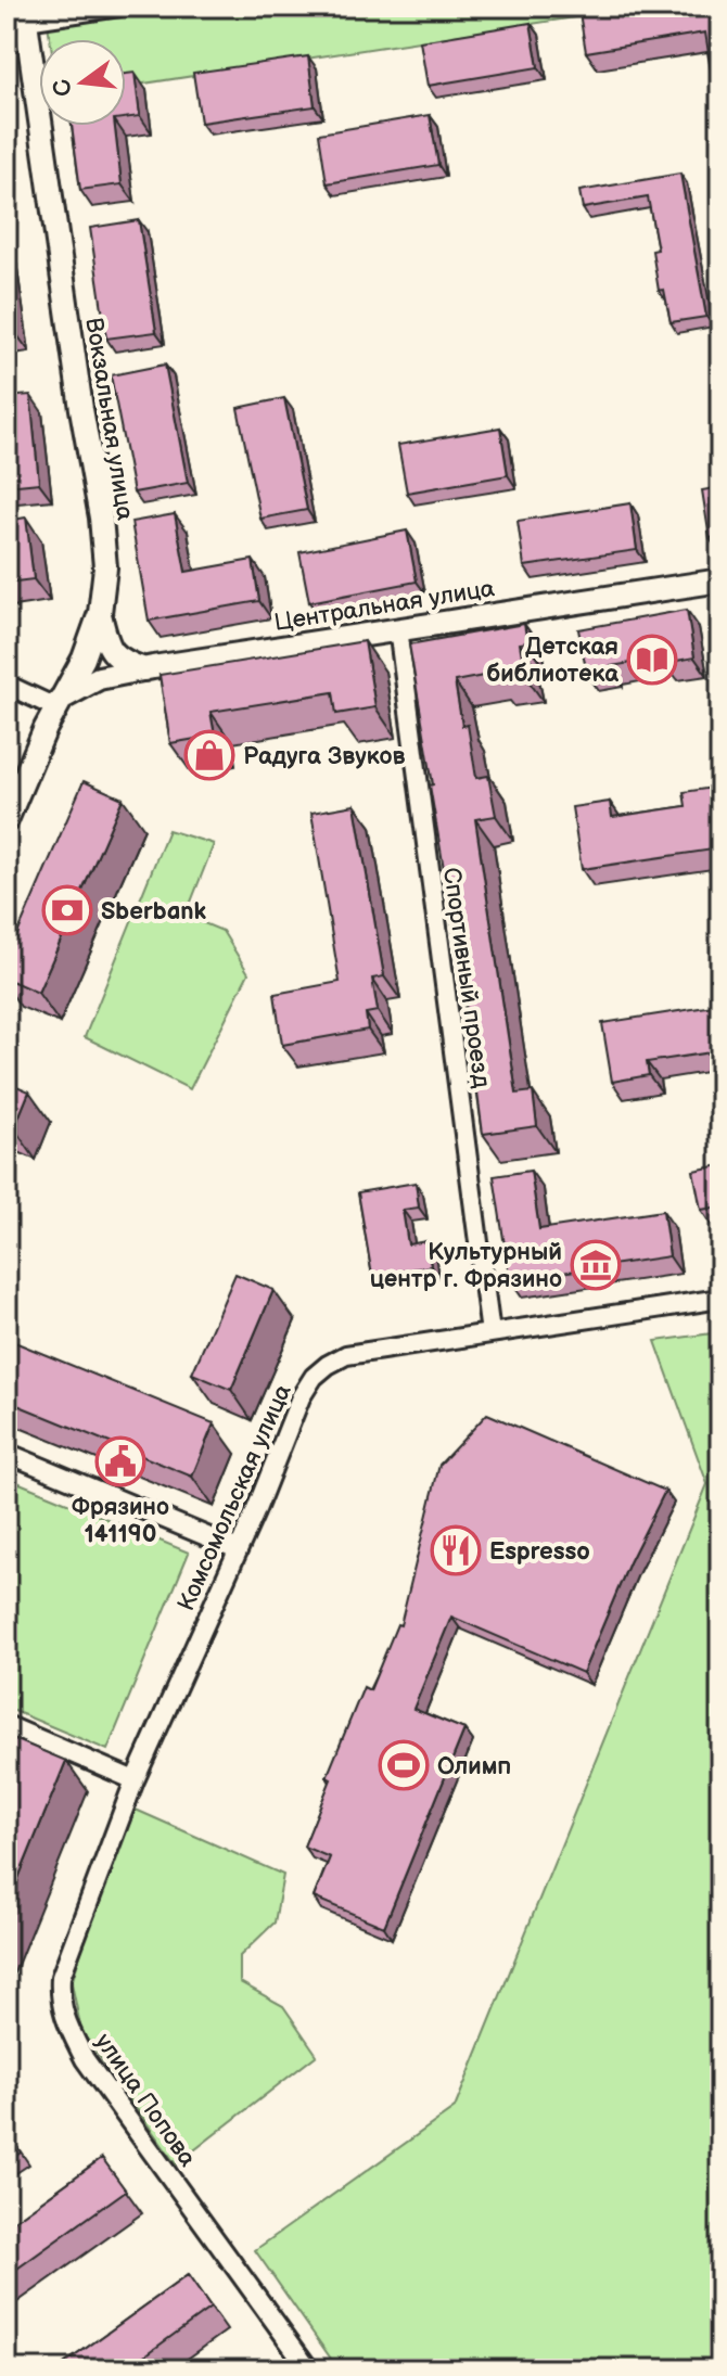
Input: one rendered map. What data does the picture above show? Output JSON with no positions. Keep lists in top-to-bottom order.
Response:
{
  "streets": {
    "street": [
      "Вокзальная улица",
      "Центральная улица",
      "Спортивный проезд",
      "Комсомольская улица",
      "улица Попова"
    ]
  },
  "crossings": [
    ["Вокзальная улица", "Центральная улица"],
    ["Центральная улица", "Спортивный проезд"],
    ["Спортивный проезд", "Комсомольская улица"],
    ["Комсомольская улица", "улица Попова"]
  ],
  "places": {
    "library": ["Детская библиотека"],
    "shop": ["Радуга Звуков"],
    "bank": ["Sberbank"],
    "museum": ["Культурный центр г. Фрязино"],
    "public building": ["Фрязино 141190"],
    "restaurant": ["Espresso"],
    "sports": ["Олимп"]
  },
  "north": "left"
}
